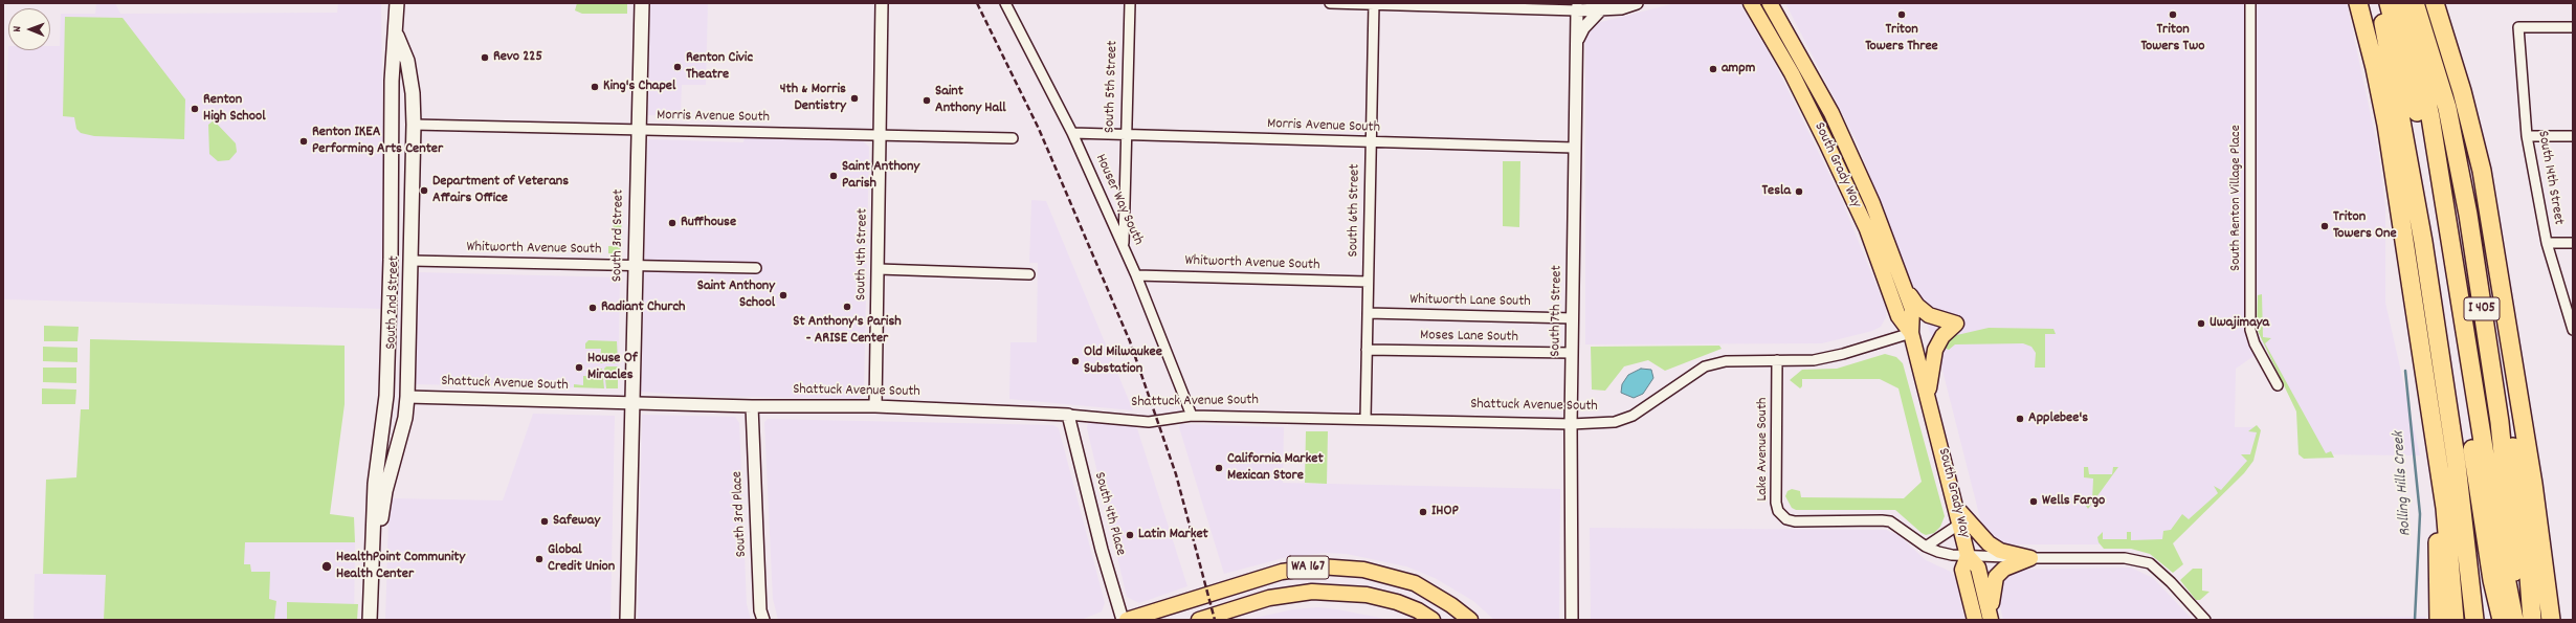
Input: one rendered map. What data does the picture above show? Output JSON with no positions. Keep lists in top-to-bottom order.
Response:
{
  "streets": {
    "highway": ["I 405"],
    "main road": [
      "South Grady Way",
      "South 3rd Street",
      "South 2nd Street",
      "WA 167"
    ],
    "street": [
      "South 5th Street",
      "Morris Avenue South",
      "South 14th Street",
      "South Renton Village Place",
      "Houser Way South",
      "South 6th Street",
      "Whitworth Avenue South",
      "South 4th Street",
      "Whitworth Lane South",
      "South 7th Street",
      "Moses Lane South",
      "Shattuck Avenue South",
      "Lake Avenue South",
      "South 3rd Place",
      "South 4th Place"
    ]
  },
  "crossings": [
    ["South 5th Street", "Morris Avenue South"],
    ["South 5th Street", "Houser Way South"],
    ["Morris Avenue South", "Houser Way South"],
    ["Morris Avenue South", "South 6th Street"],
    ["Morris Avenue South", "South 3rd Street"],
    ["Morris Avenue South", "South 4th Street"],
    ["Morris Avenue South", "South 2nd Street"],
    ["Morris Avenue South", "South 7th Street"],
    ["South Grady Way", "Shattuck Avenue South"],
    ["South Grady Way", "Lake Avenue South"],
    ["Houser Way South", "Whitworth Avenue South"],
    ["Houser Way South", "Shattuck Avenue South"],
    ["South 6th Street", "Whitworth Avenue South"],
    ["South 6th Street", "Whitworth Lane South"],
    ["South 6th Street", "Moses Lane South"],
    ["South 6th Street", "Shattuck Avenue South"],
    ["South 3rd Street", "Whitworth Avenue South"],
    ["South 3rd Street", "Shattuck Avenue South"],
    ["Whitworth Avenue South", "South 2nd Street"],
    ["South 4th Street", "Shattuck Avenue South"],
    ["Whitworth Lane South", "South 7th Street"],
    ["South 2nd Street", "Shattuck Avenue South"],
    ["South 7th Street", "Moses Lane South"],
    ["South 7th Street", "Shattuck Avenue South"],
    ["Shattuck Avenue South", "Lake Avenue South"],
    ["Shattuck Avenue South", "South 3rd Place"],
    ["Shattuck Avenue South", "South 4th Place"]
  ],
  "water": ["Rolling Hills Creek"],
  "places": [
    "Triton Towers Three",
    "Triton Towers Two",
    "Revo 225",
    "Renton Civic Theatre",
    "ampm",
    "King's Chapel",
    "4th & Morris Dentistry",
    "Saint Anthony Hall",
    "Renton High School",
    "Renton IKEA Performing Arts Center",
    "Saint Anthony Parish",
    "Department of Veterans Affairs Office",
    "Tesla",
    "Ruffhouse",
    "Triton Towers One",
    "Saint Anthony School",
    "St Anthony's Parish - ARISE Center",
    "Radiant Church",
    "Uwajimaya",
    "Old Milwaukee Substation",
    "House Of Miracles",
    "Applebee's",
    "California Market Mexican Store",
    "Wells Fargo",
    "IHOP",
    "Safeway",
    "Latin Market",
    "Global Credit Union",
    "HealthPoint Community Health Center"
  ],
  "north": "left"
}
